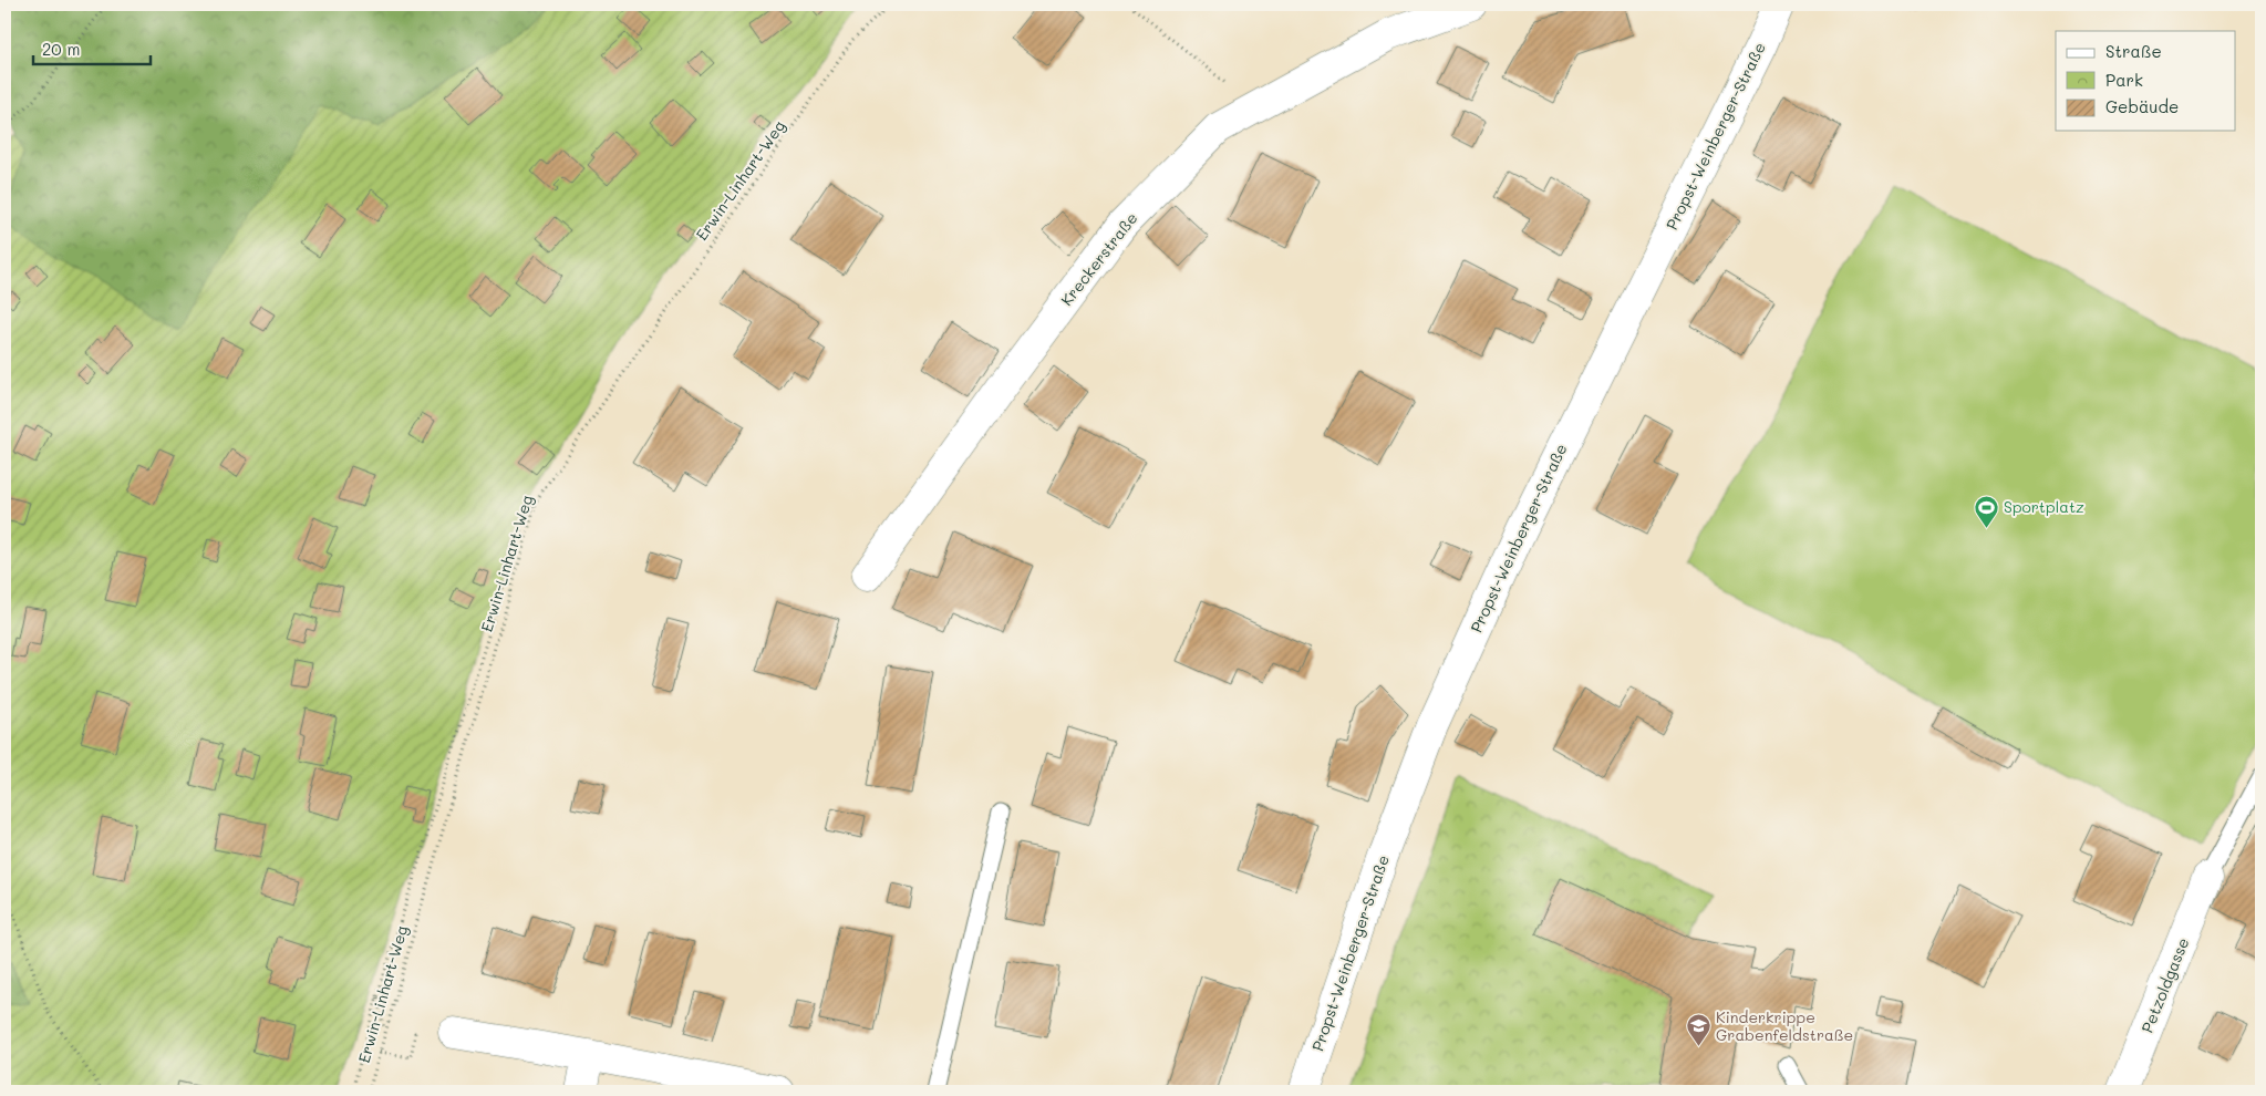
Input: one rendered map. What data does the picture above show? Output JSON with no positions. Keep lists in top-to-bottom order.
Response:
{
  "streets": {
    "street": ["Propst-Weinberger-Straße", "Kreckerstraße", "Petzoldgasse"],
    "path": ["Erwin-Linhart-Weg"]
  },
  "places": {
    "sports": ["Sportplatz"],
    "school or university": ["Kinderkrippe Grabenfeldstraße"]
  },
  "legend": ["Straße", "Park", "Gebäude"],
  "scale_bar": "20 m"
}
